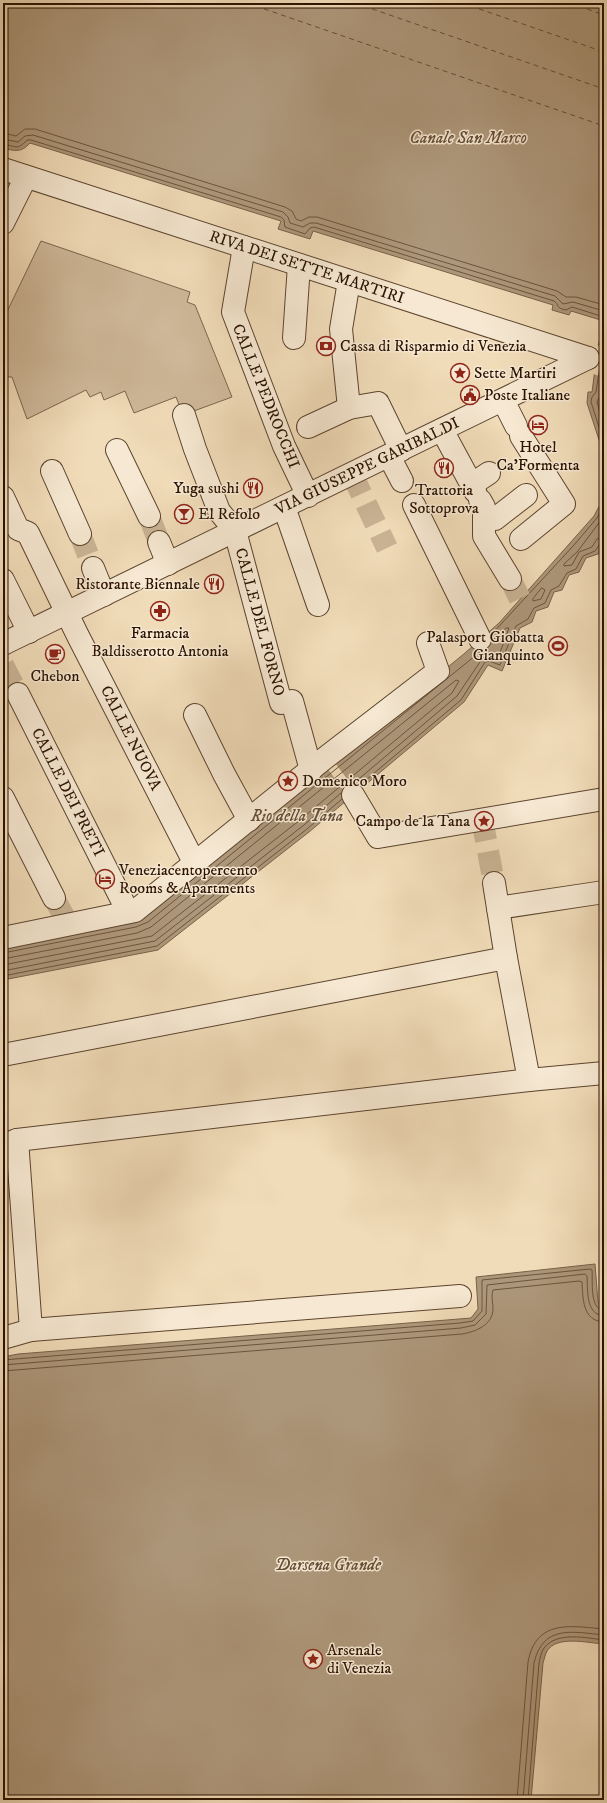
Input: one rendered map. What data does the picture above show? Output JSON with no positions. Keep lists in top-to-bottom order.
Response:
{
  "streets": {
    "street": [
      "RIVA DEI SETTE MARTIRI",
      "CALLE PEDROCCHI",
      "VIA GIUSEPPE GARIBALDI",
      "CALLE DEL FORNO",
      "CALLE NUOVA",
      "CALLE DEI PRETI"
    ]
  },
  "crossings": [
    ["RIVA DEI SETTE MARTIRI", "CALLE PEDROCCHI"],
    ["RIVA DEI SETTE MARTIRI", "VIA GIUSEPPE GARIBALDI"],
    ["CALLE PEDROCCHI", "VIA GIUSEPPE GARIBALDI"],
    ["VIA GIUSEPPE GARIBALDI", "CALLE DEL FORNO"],
    ["VIA GIUSEPPE GARIBALDI", "CALLE NUOVA"]
  ],
  "water": ["Canale San Marco", "Rio della Tana", "Darsena Grande"],
  "places": {
    "bank": ["Cassa di Risparmio di Venezia"],
    "place": [
      "Sette Martiri",
      "Domenico Moro",
      "Campo de la Tana",
      "Arsenale di Venezia"
    ],
    "public building": ["Poste Italiane"],
    "hotel": ["Hotel Ca'Formenta", "Veneziacentopercento Rooms & Apartments"],
    "restaurant": ["Trattoria Sottoprova", "Yuga sushi", "Ristorante Biennale"],
    "bar": ["El Refolo"],
    "pharmacy": ["Farmacia Baldisserotto Antonia"],
    "sports": ["Palasport Giobatta Gianquinto"],
    "cafe": ["Chebon"]
  }
}
